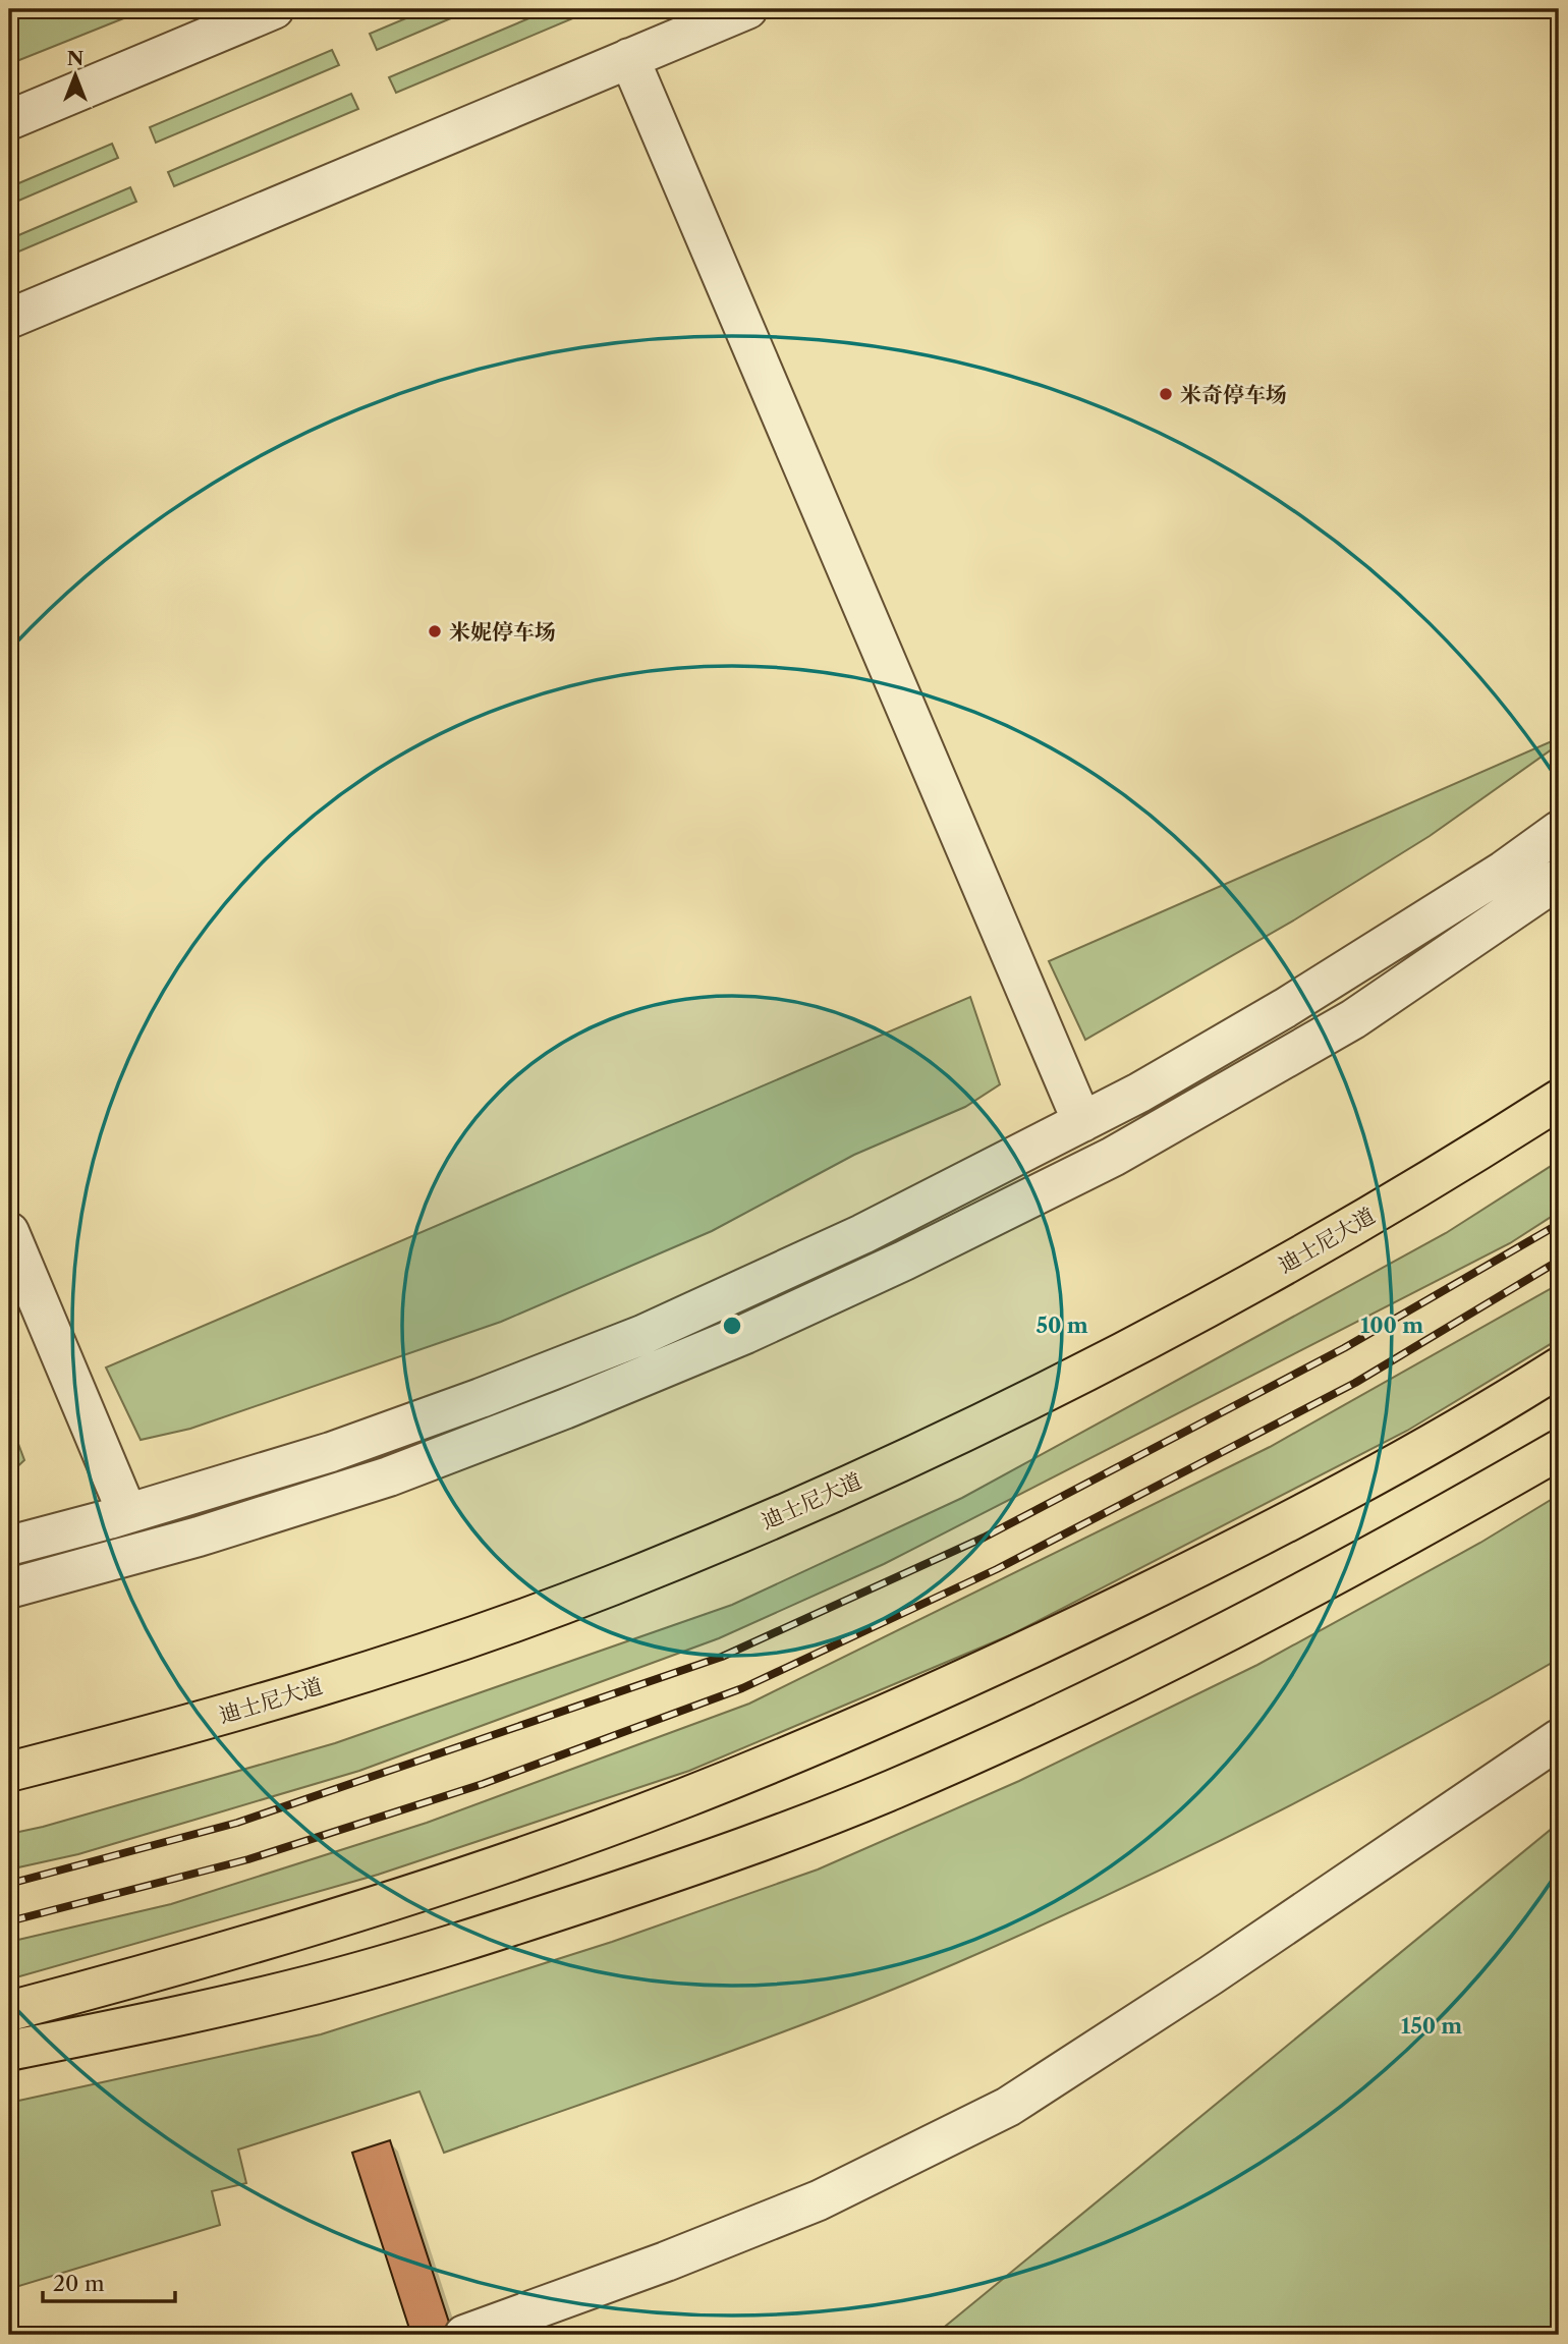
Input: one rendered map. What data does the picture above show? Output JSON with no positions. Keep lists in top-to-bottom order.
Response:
{
  "streets": {
    "highway": ["迪士尼大道"]
  },
  "places": ["米奇停车场", "米妮停车场"],
  "scale_bar": "20 m",
  "north": "top",
  "rings": ["50 m", "100 m", "150 m"]
}
